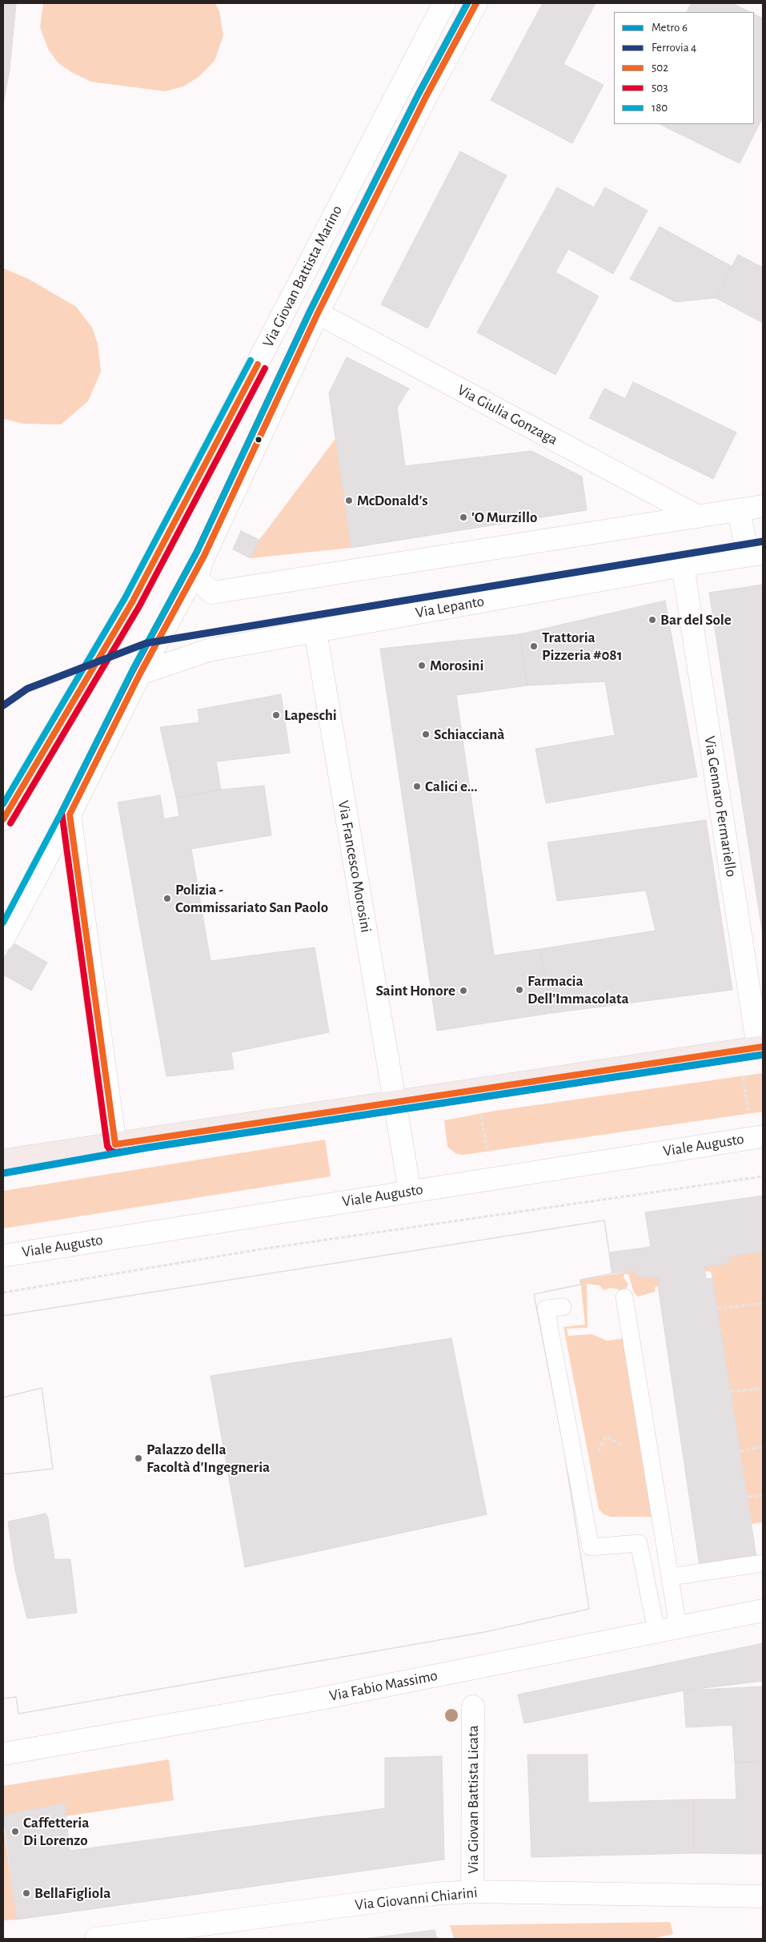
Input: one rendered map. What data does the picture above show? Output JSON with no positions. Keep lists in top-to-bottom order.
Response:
{
  "streets": {
    "street": [
      "Via Giovan Battista Marino",
      "Via Giulia Gonzaga",
      "Via Lepanto",
      "Via Gennaro Fermariello",
      "Via Francesco Morosini",
      "Viale Augusto",
      "Via Fabio Massimo",
      "Via Giovan Battista Licata",
      "Via Giovanni Chiarini"
    ]
  },
  "crossings": [
    ["Via Giovan Battista Marino", "Via Giulia Gonzaga"],
    ["Via Giovan Battista Marino", "Via Lepanto"],
    ["Via Lepanto", "Via Gennaro Fermariello"],
    ["Via Lepanto", "Via Francesco Morosini"],
    ["Via Francesco Morosini", "Viale Augusto"],
    ["Via Giovan Battista Licata", "Via Giovanni Chiarini"]
  ],
  "places": [
    "McDonald's",
    "'O Murzillo",
    "Bar del Sole",
    "Trattoria Pizzeria #081",
    "Morosini",
    "Lapeschi",
    "Schiaccianà",
    "Calici e...",
    "Polizia - Commissariato San Paolo",
    "Farmacia Dell'Immacolata",
    "Saint Honore",
    "Palazzo della Facoltà d'Ingegneria",
    "Caffetteria Di Lorenzo",
    "BellaFigliola"
  ],
  "lines": [
    "transit line 502",
    "transit line 503",
    "transit line 180",
    "rail line 4",
    "metro line 6"
  ],
  "legend": [
    "Metro 6",
    "Ferrovia 4",
    "502",
    "503",
    "180"
  ]
}
